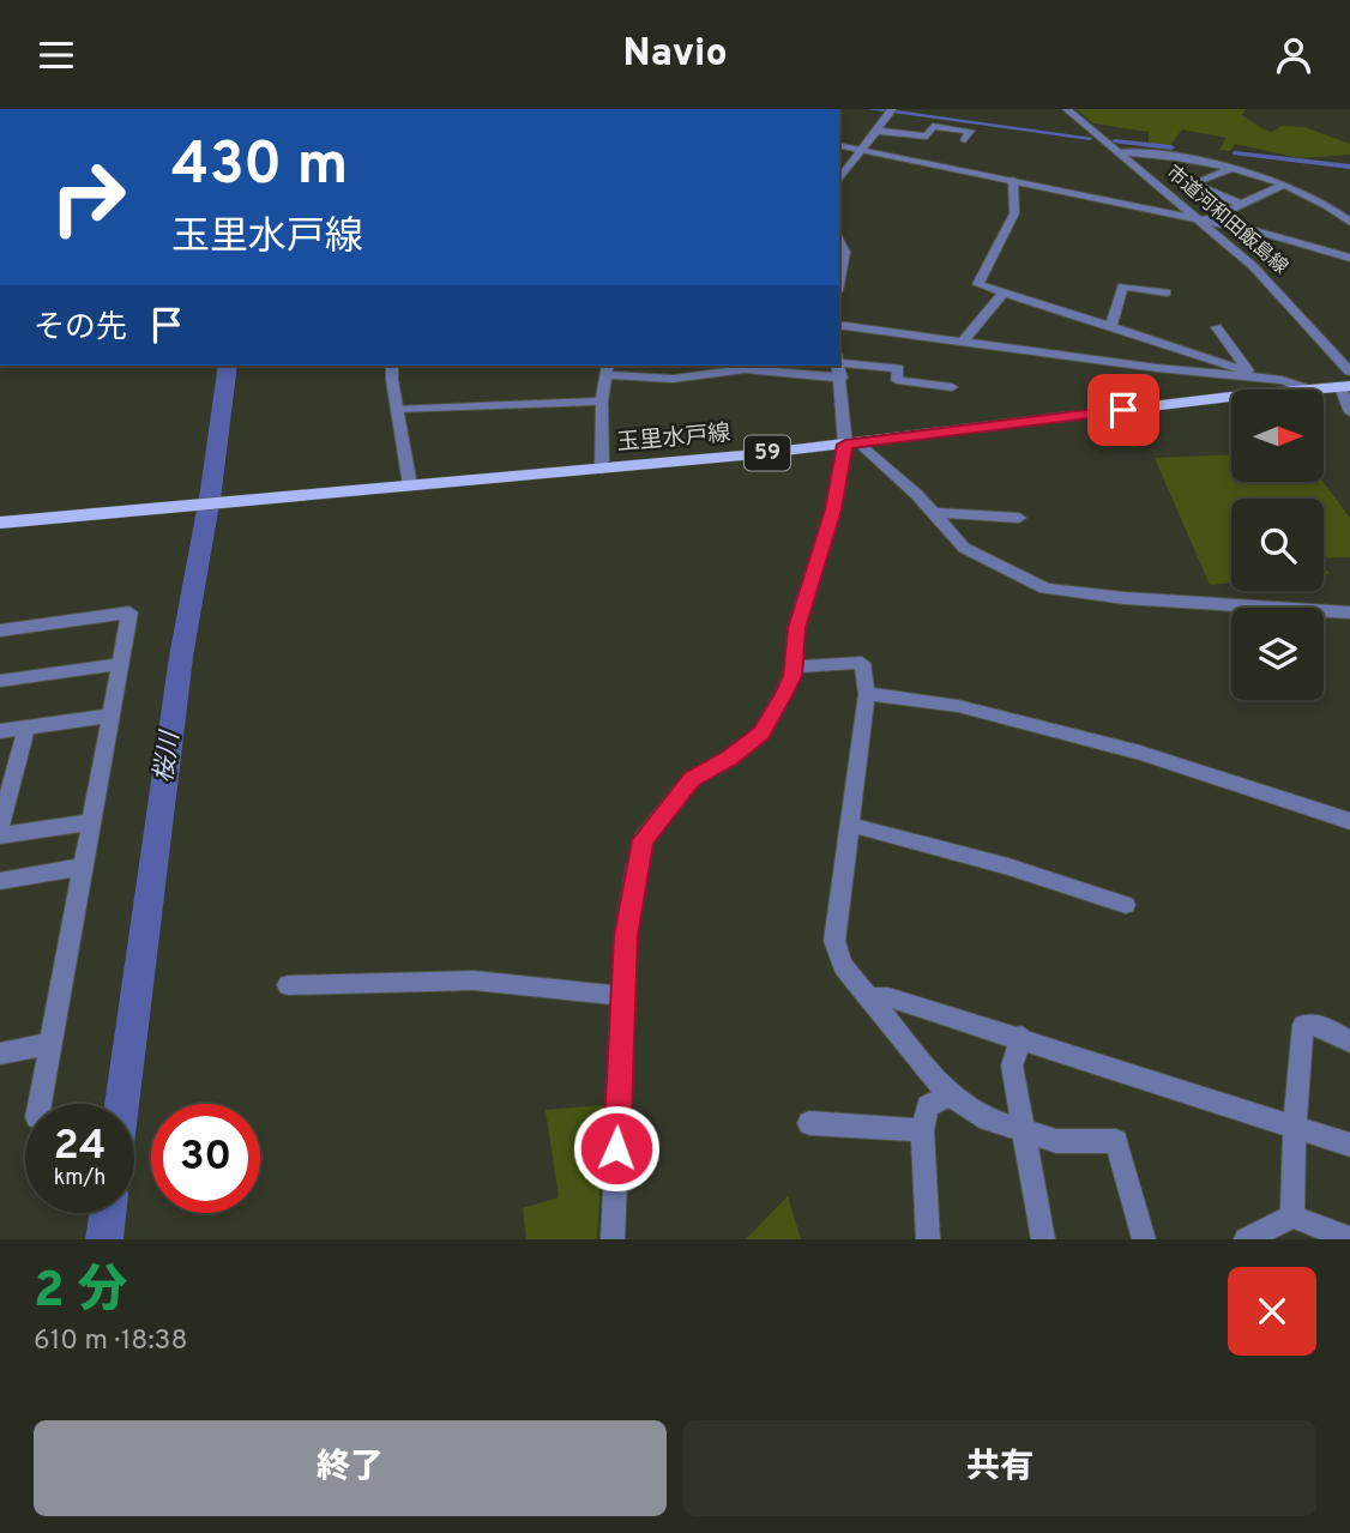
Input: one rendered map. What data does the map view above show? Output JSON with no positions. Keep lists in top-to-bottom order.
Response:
{
  "streets": {
    "main road": ["玉里水戸線", "59"],
    "street": ["市道河和田飯島線"]
  },
  "water": ["桜川"],
  "north": "right",
  "page": {
    "header": "Navio",
    "turn": ["430 m", "玉里水戸線"],
    "then": "その先",
    "speed": "24 km/h",
    "limit": "30",
    "heading": ["2 分", "610 m · 18:38"],
    "buttons": ["終了", "共有"]
  }
}
